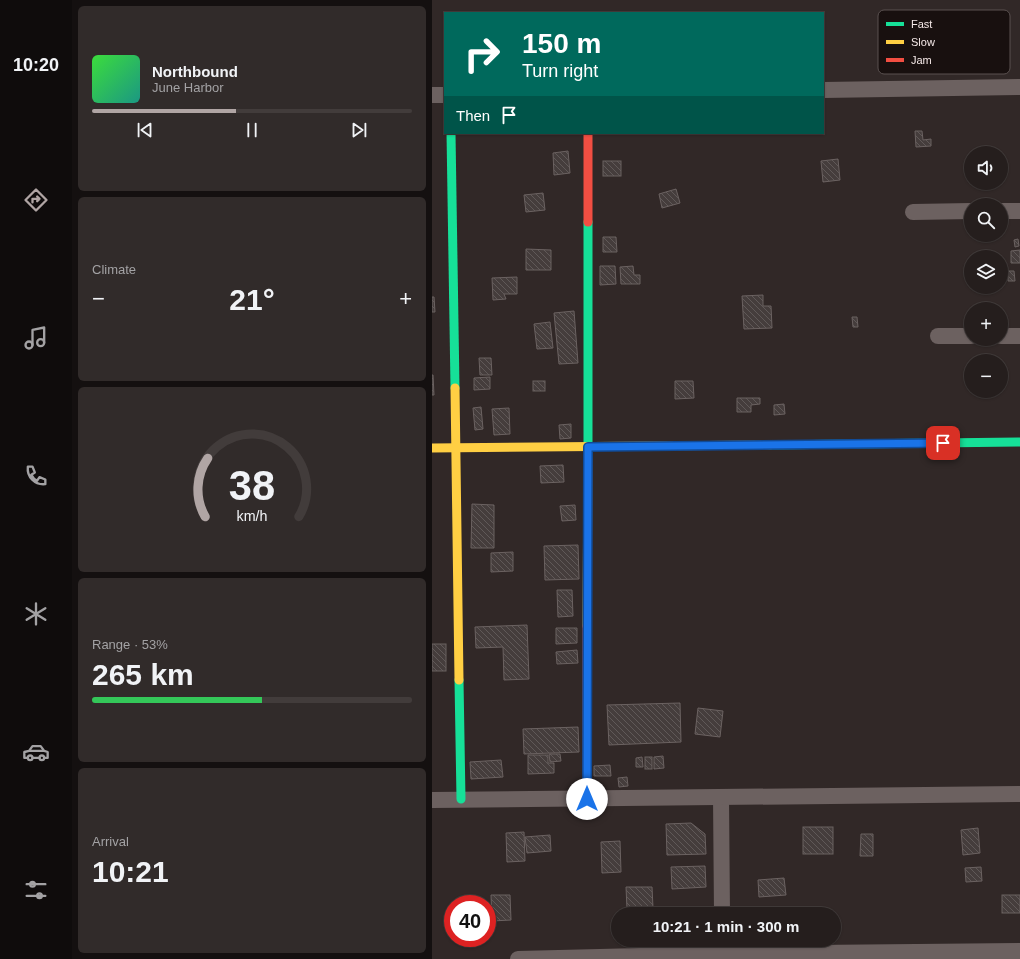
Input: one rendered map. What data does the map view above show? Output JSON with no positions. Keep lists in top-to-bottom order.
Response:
{
  "legend": ["Fast", "Slow", "Jam"],
  "page": {
    "tabs": "10:20",
    "turn": ["150 m", "Turn right"],
    "song": ["Northbound", "June Harbor"],
    "then": "Then",
    "map_buttons": ["+", "−"],
    "tile": [
      "Climate",
      ["Range · 53%", "265 km"],
      ["Arrival", "10:21"]
    ],
    "heat": ["−", "21°", "+"],
    "limit": "40",
    "trip": "10:21 · 1 min · 300 m",
    "gauge": ["38", "km/h"]
  }
}
